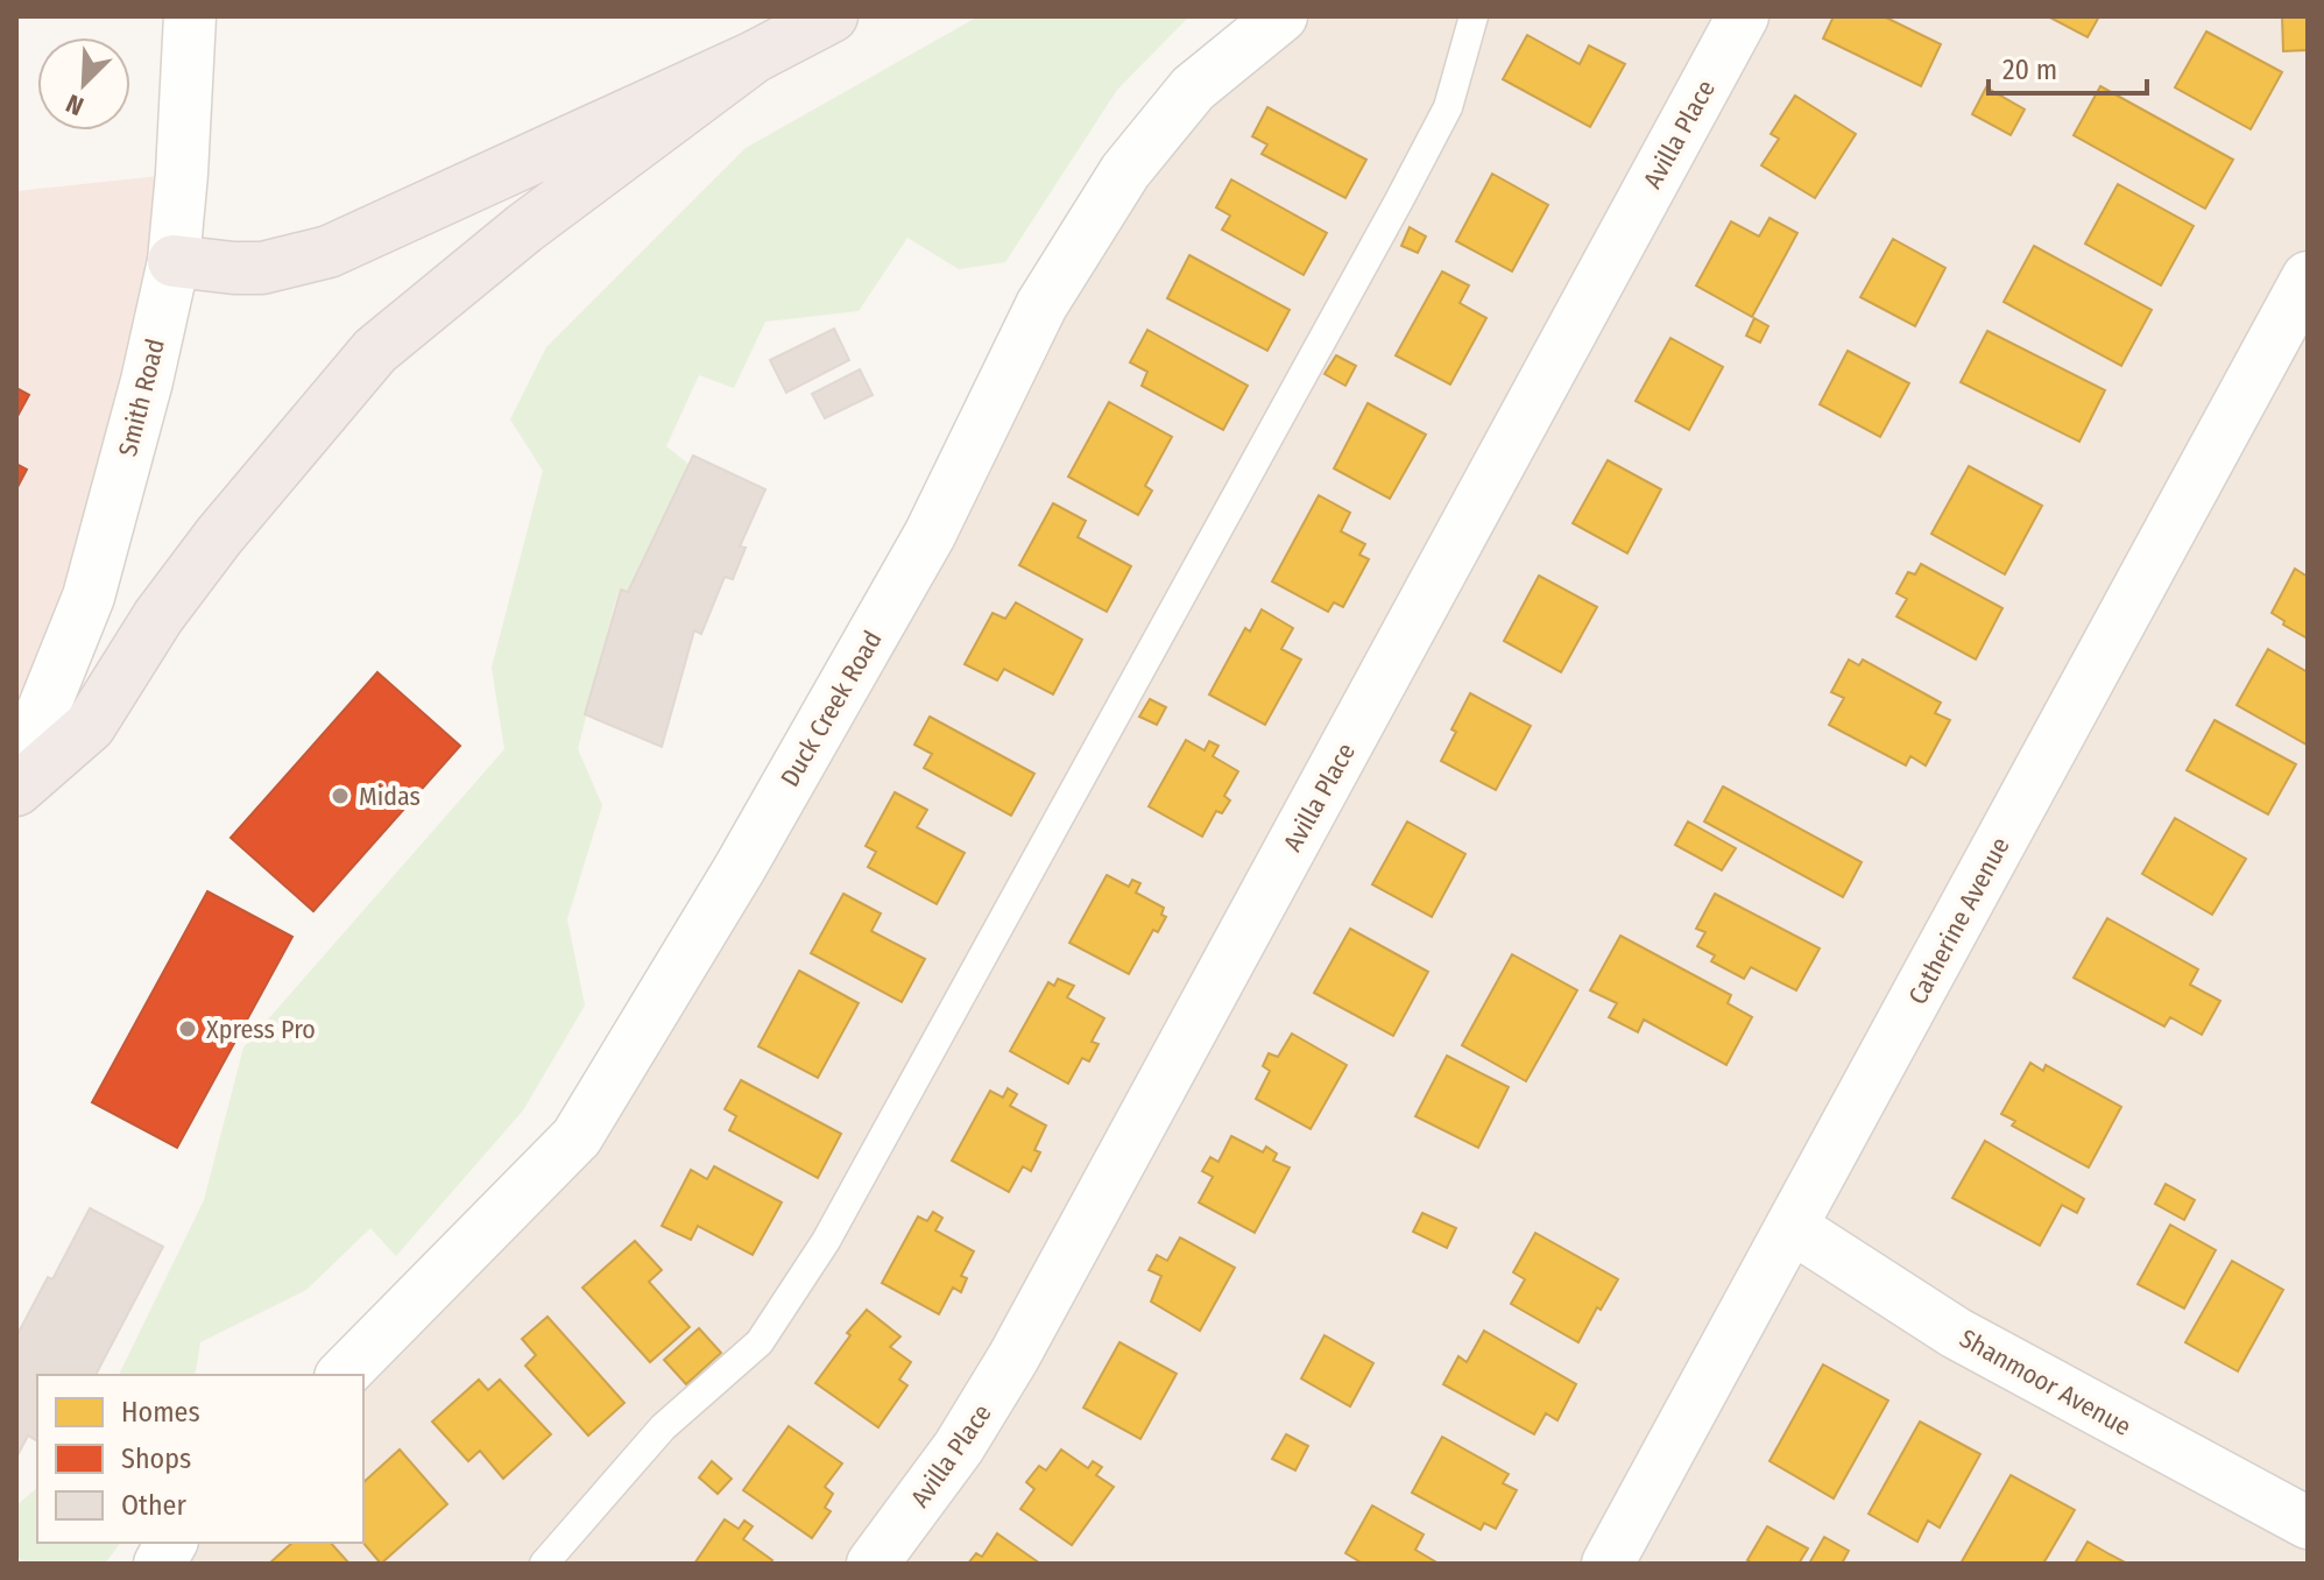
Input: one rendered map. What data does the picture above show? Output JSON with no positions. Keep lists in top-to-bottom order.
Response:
{
  "streets": {
    "street": [
      "Avilla Place",
      "Smith Road",
      "Duck Creek Road",
      "Catherine Avenue",
      "Shanmoor Avenue"
    ]
  },
  "crossings": [
    ["Catherine Avenue", "Shanmoor Avenue"]
  ],
  "places": ["Midas", "Xpress Pro"],
  "legend": ["Homes", "Shops", "Other"],
  "scale_bar": "20 m",
  "north": "bottom left"
}
